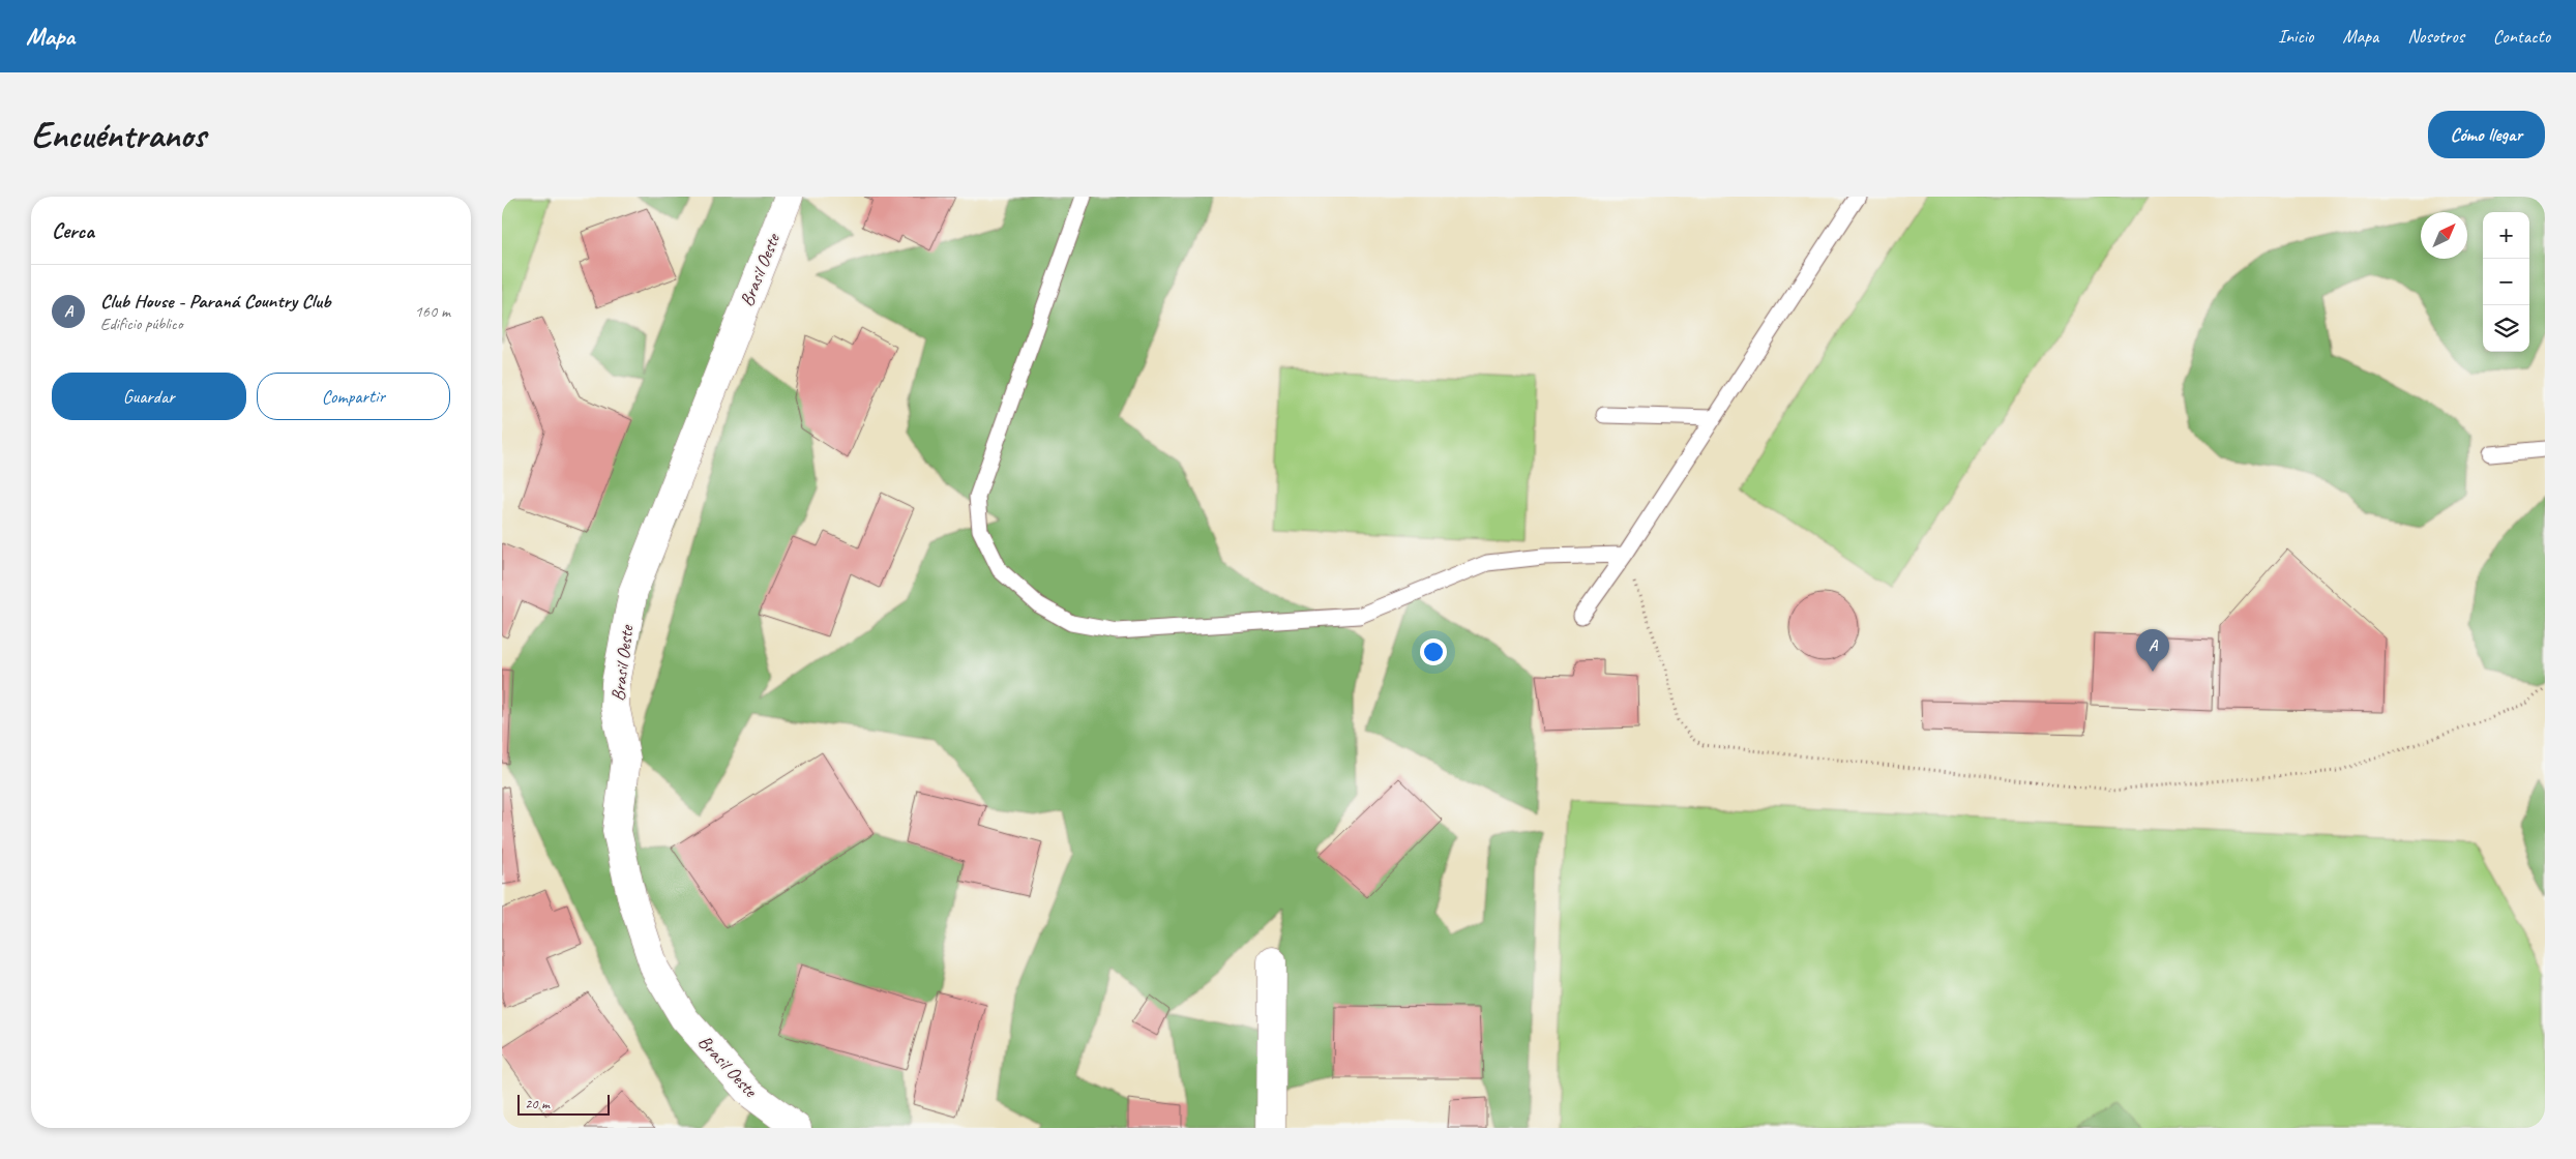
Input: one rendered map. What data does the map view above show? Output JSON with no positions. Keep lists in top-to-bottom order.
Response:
{
  "streets": {
    "street": ["Brasil Oeste"]
  },
  "scale_bar": "20 m",
  "north": "top right",
  "page": {
    "header": "Mapa",
    "nav": [
      "Inicio",
      "Mapa",
      "Nosotros",
      "Contacto"
    ],
    "buttons": [
      "Cómo llegar",
      ["Guardar", "Compartir"]
    ],
    "title": "Encuéntranos",
    "heading": "Cerca",
    "map_buttons": ["+", "−"],
    "list": [
      {
        "mark": "A",
        "name": "Club House - Paraná Country Club",
        "note": "Edificio público",
        "value": "160 m"
      }
    ],
    "pins": "A",
    "scale": "20 m"
  }
}
